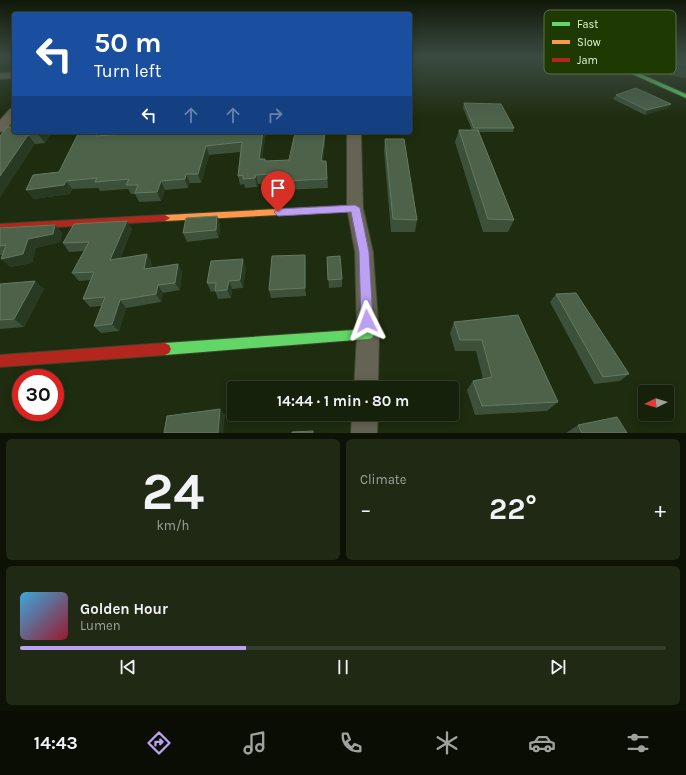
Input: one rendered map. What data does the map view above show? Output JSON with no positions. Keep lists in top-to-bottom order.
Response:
{
  "legend": ["Fast", "Slow", "Jam"],
  "north": "left",
  "page": {
    "turn": ["50 m", "Turn left"],
    "limit": "30",
    "trip": "14:44 · 1 min · 80 m",
    "tile": [
      ["24", "km/h"],
      "Climate"
    ],
    "heat": ["−", "22°", "+"],
    "song": ["Golden Hour", "Lumen"],
    "tabs": "14:43"
  }
}
